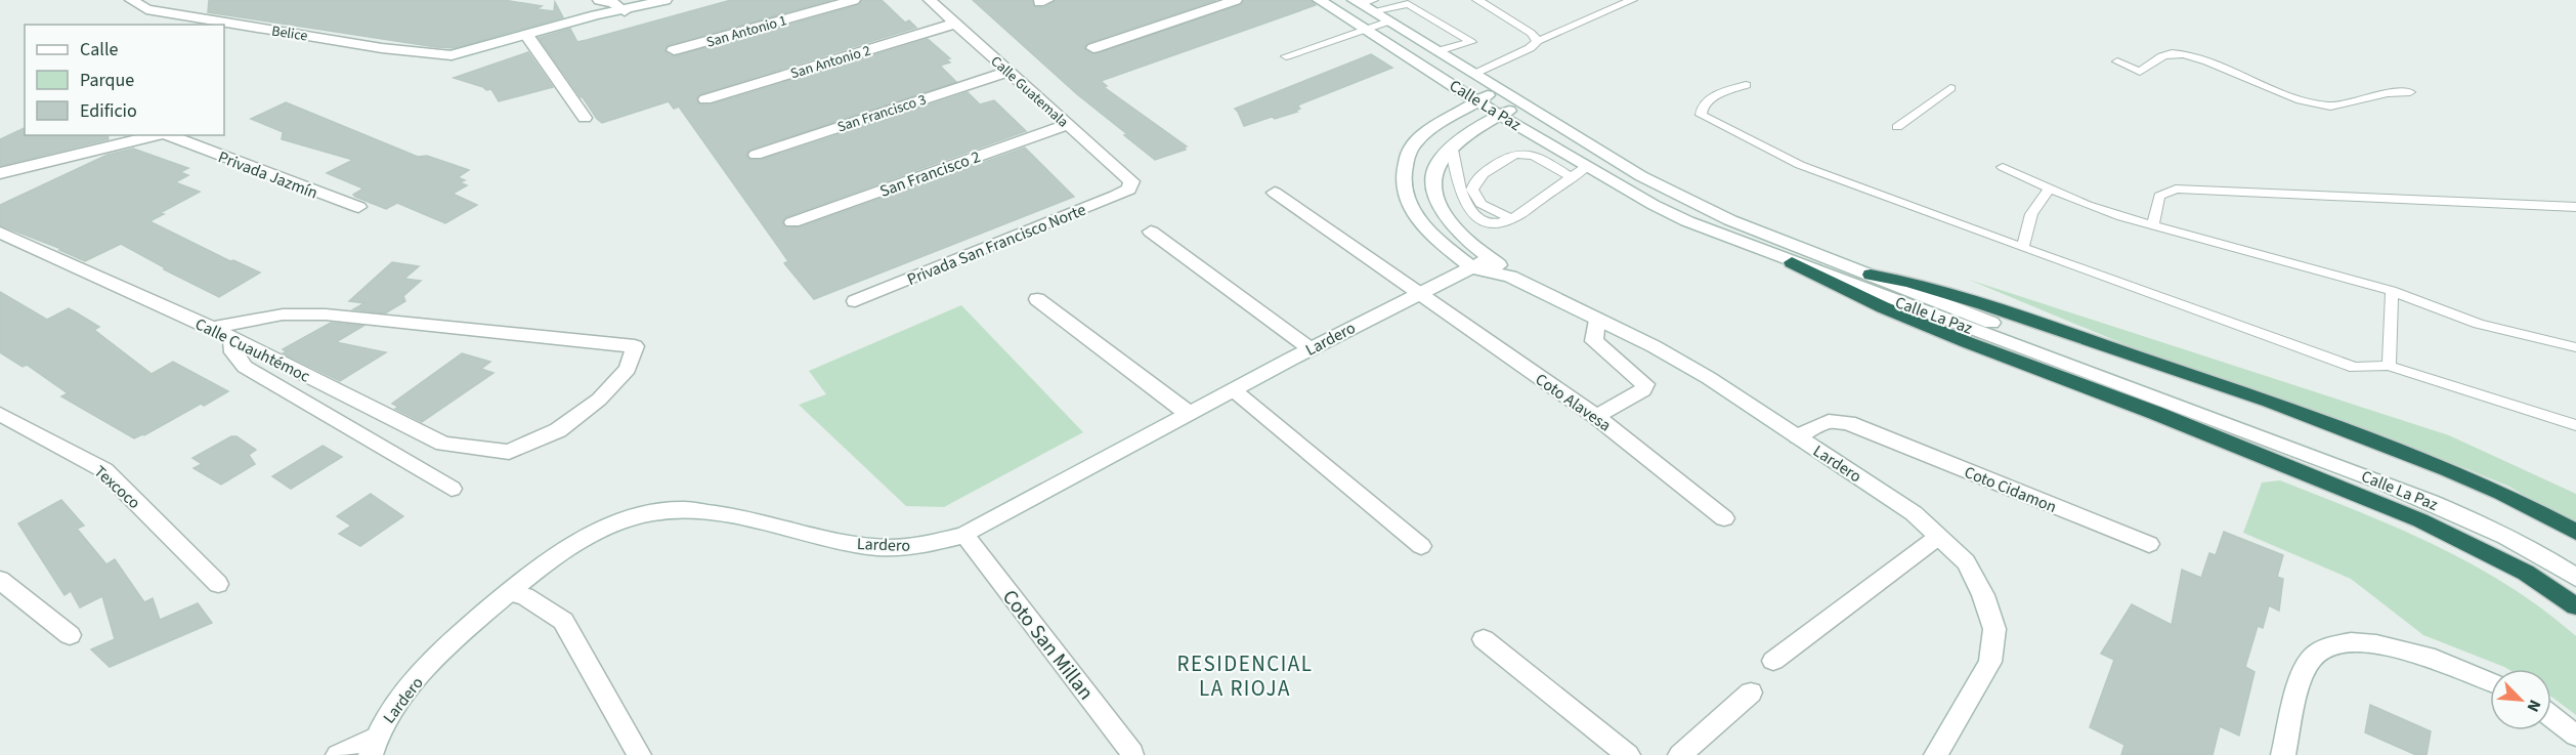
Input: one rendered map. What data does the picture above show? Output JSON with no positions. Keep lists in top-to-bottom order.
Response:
{
  "streets": {
    "street": [
      "San Antonio 1",
      "Belice",
      "San Antonio 2",
      "Calle Guatemala",
      "Calle La Paz",
      "San Francisco 3",
      "San Francisco 2",
      "Privada Jazmín",
      "Privada San Francisco Norte",
      "Lardero",
      "Calle Cuauhtémoc",
      "Coto Alavesa",
      "Texcoco",
      "Coto Cidamon",
      "Coto San Millan"
    ]
  },
  "crossings": [
    ["San Antonio 2", "Calle Guatemala"],
    ["Calle Guatemala", "San Francisco 3"],
    ["Calle Guatemala", "San Francisco 2"],
    ["Calle Guatemala", "Privada San Francisco Norte"],
    ["Lardero", "Coto Alavesa"],
    ["Lardero", "Coto Cidamon"],
    ["Lardero", "Coto San Millan"]
  ],
  "districts": ["RESIDENCIAL LA RIOJA"],
  "legend": ["Calle", "Parque", "Edificio"],
  "north": "bottom right"
}
